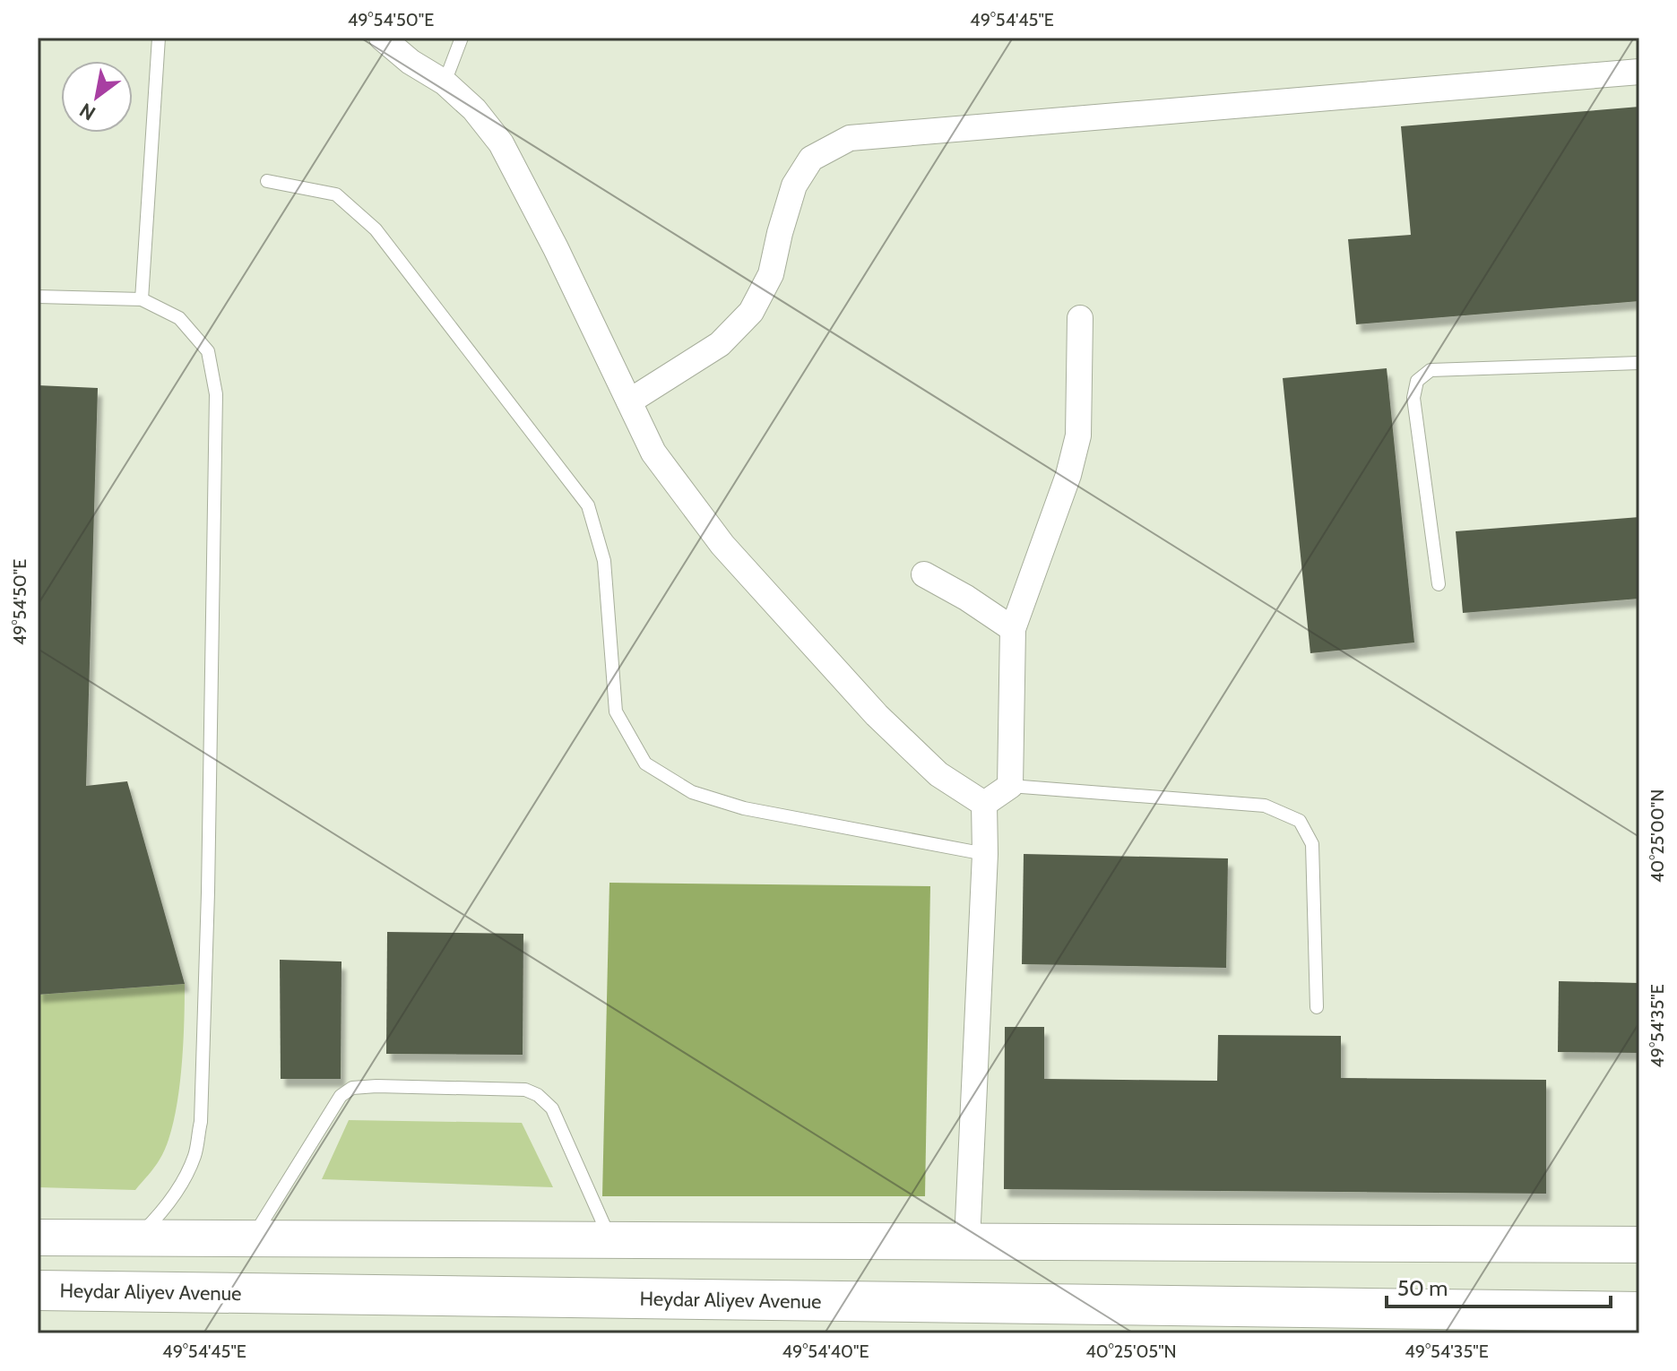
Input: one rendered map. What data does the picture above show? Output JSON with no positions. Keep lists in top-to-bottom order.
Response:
{
  "streets": {
    "highway": ["Heydar Aliyev Avenue"]
  },
  "scale_bar": "50 m",
  "north": "bottom left",
  "coordinates": [
    "49°54'50\"E",
    "49°54'45\"E",
    "40°25'00\"N",
    "49°54'35\"E",
    "49°54'40\"E",
    "40°25'05\"N"
  ]
}
